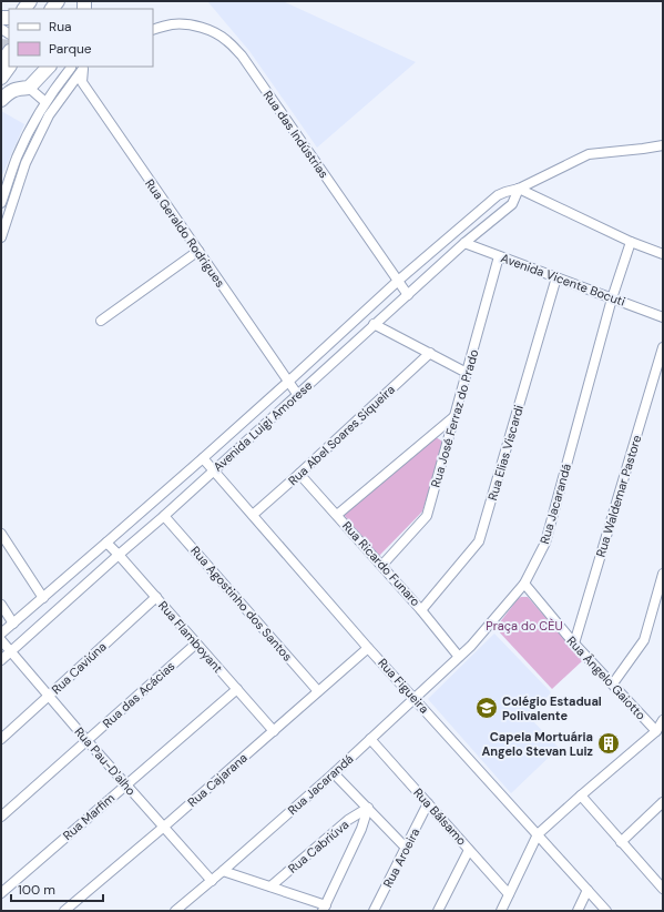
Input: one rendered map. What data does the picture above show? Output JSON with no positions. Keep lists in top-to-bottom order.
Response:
{
  "streets": {
    "street": [
      "Rua das Indústrias",
      "Rua Geraldo Rodrigues",
      "Avenida Vicente Bocuti",
      "Rua José Ferraz do Prado",
      "Avenida Luigi Amorese",
      "Rua Abel Soares Siqueira",
      "Rua Elias Viscardi",
      "Rua Waldemar Pastore",
      "Rua Jacarandá",
      "Rua Ricardo Funaro",
      "Rua Agostinho dos Santos",
      "Rua Flamboyant",
      "Rua Caviúna",
      "Rua Ângelo Gaiotto",
      "Rua Figueira",
      "Rua das Acácias",
      "Rua Pau-D'alho",
      "Rua Cajarana",
      "Rua Marfim",
      "Rua Bálsamo",
      "Rua Cabriúva",
      "Rua Aroeira"
    ]
  },
  "crossings": [
    ["Rua das Indústrias", "Avenida Luigi Amorese"],
    ["Rua Geraldo Rodrigues", "Avenida Luigi Amorese"],
    ["Avenida Vicente Bocuti", "Rua José Ferraz do Prado"],
    ["Avenida Vicente Bocuti", "Avenida Luigi Amorese"],
    ["Avenida Vicente Bocuti", "Rua Elias Viscardi"],
    ["Avenida Vicente Bocuti", "Rua Jacarandá"],
    ["Rua José Ferraz do Prado", "Rua Ricardo Funaro"],
    ["Avenida Luigi Amorese", "Rua Agostinho dos Santos"],
    ["Avenida Luigi Amorese", "Rua Flamboyant"],
    ["Avenida Luigi Amorese", "Rua Figueira"],
    ["Avenida Luigi Amorese", "Rua Pau-D'alho"],
    ["Rua Abel Soares Siqueira", "Rua Ricardo Funaro"],
    ["Rua Abel Soares Siqueira", "Rua Figueira"],
    ["Rua Elias Viscardi", "Rua Ricardo Funaro"],
    ["Rua Waldemar Pastore", "Rua Ângelo Gaiotto"],
    ["Rua Jacarandá", "Rua Ricardo Funaro"],
    ["Rua Jacarandá", "Rua Ângelo Gaiotto"],
    ["Rua Jacarandá", "Rua Figueira"],
    ["Rua Jacarandá", "Rua Pau-D'alho"],
    ["Rua Jacarandá", "Rua Bálsamo"],
    ["Rua Agostinho dos Santos", "Rua Cajarana"],
    ["Rua Flamboyant", "Rua Caviúna"],
    ["Rua Flamboyant", "Rua das Acácias"],
    ["Rua Flamboyant", "Rua Cajarana"],
    ["Rua Flamboyant", "Rua Marfim"],
    ["Rua Caviúna", "Rua Pau-D'alho"],
    ["Rua Figueira", "Rua Cajarana"],
    ["Rua das Acácias", "Rua Pau-D'alho"],
    ["Rua Pau-D'alho", "Rua Cajarana"],
    ["Rua Pau-D'alho", "Rua Marfim"],
    ["Rua Bálsamo", "Rua Aroeira"]
  ],
  "parks": ["Praça do CÈU"],
  "places": {
    "school or university": ["Colégio Estadual Polivalente"],
    "building": ["Capela Mortuária Angelo Stevan Luiz"]
  },
  "legend": ["Rua", "Parque"],
  "scale_bar": "100 m"
}
